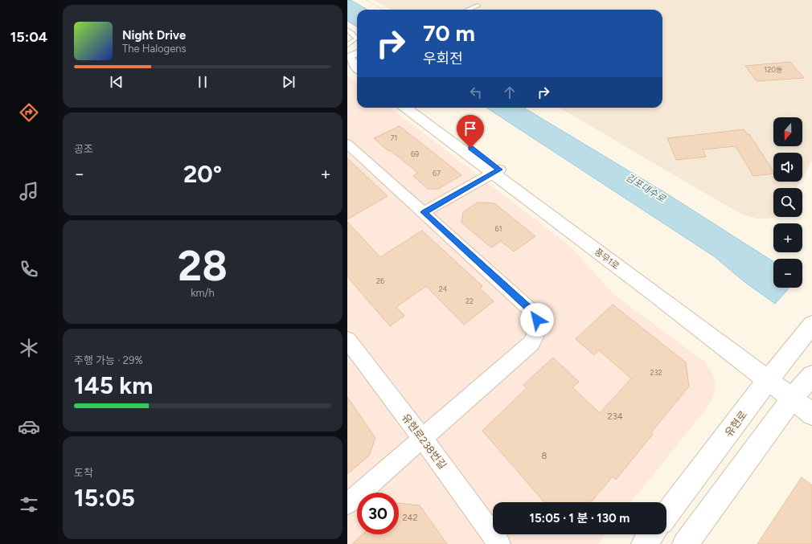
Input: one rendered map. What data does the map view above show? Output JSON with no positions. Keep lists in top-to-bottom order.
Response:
{
  "streets": {
    "street": ["풍무1로", "유현로", "유현로238번길"]
  },
  "crossings": [
    ["풍무1로", "유현로"]
  ],
  "water": ["김포대수로"],
  "house_numbers": [
    "120동",
    "71",
    "69",
    "67",
    "61",
    "26",
    "24",
    "22",
    "232",
    "234",
    "8",
    "242"
  ],
  "north": "bottom",
  "page": {
    "tabs": "15:04",
    "turn": ["70 m", "우회전"],
    "song": ["Night Drive", "The Halogens"],
    "tile": [
      "공조",
      ["28", "km/h"],
      ["주행 가능 · 29%", "145 km"],
      ["도착", "15:05"]
    ],
    "map_buttons": ["+", "−"],
    "heat": ["−", "20°", "+"],
    "limit": "30",
    "trip": "15:05 · 1 분 · 130 m"
  }
}
